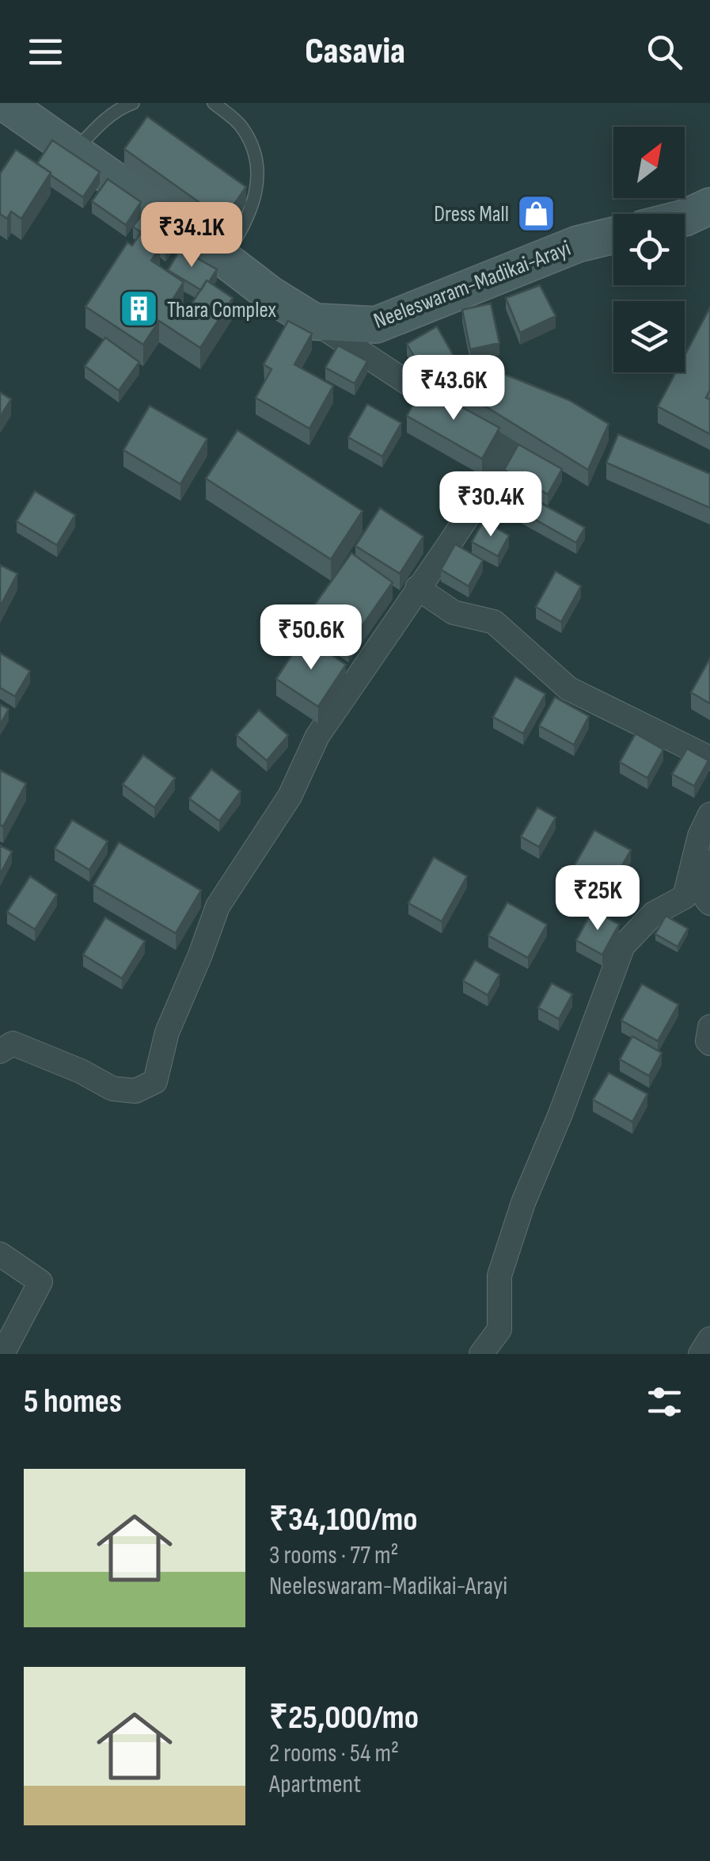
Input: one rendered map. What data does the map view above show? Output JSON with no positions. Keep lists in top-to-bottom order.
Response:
{
  "streets": {
    "main road": ["Neeleswaram-Madikai-Arayi"]
  },
  "places": {
    "shop": ["Dress Mall"],
    "building": ["Thara Complex"]
  },
  "north": "top right",
  "page": {
    "header": "Casavia",
    "price": [
      "₹34.1K",
      "₹43.6K",
      "₹30.4K",
      "₹50.6K",
      "₹25K"
    ],
    "heading": "5 homes",
    "list": [
      {
        "name": "₹34,100/mo",
        "note": "3 rooms · 77 m² · Neeleswaram-Madikai-Arayi"
      },
      {
        "name": "₹25,000/mo",
        "note": "2 rooms · 54 m² · Apartment"
      }
    ]
  }
}
